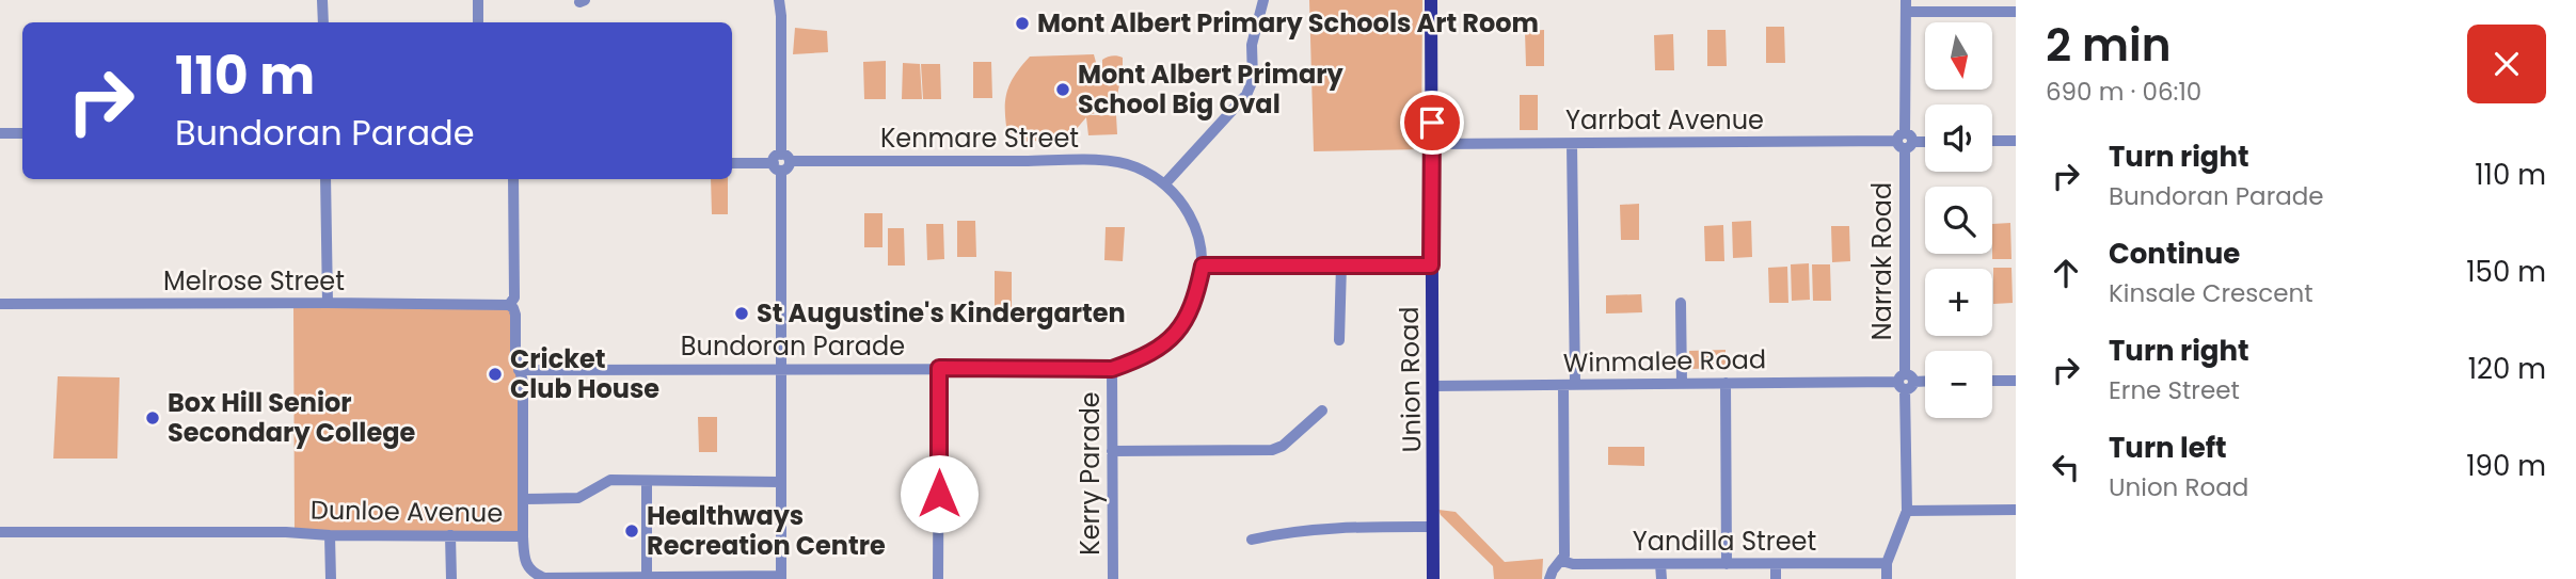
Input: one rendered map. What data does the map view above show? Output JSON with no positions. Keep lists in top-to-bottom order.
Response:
{
  "streets": {
    "main road": ["Union Road"],
    "street": [
      "Yarrbat Avenue",
      "Kenmare Street",
      "Narrak Road",
      "Melrose Street",
      "Bundoran Parade",
      "Winmalee Road",
      "Kerry Parade",
      "Dunloe Avenue",
      "Yandilla Street"
    ]
  },
  "crossings": [
    ["Yarrbat Avenue", "Narrak Road"],
    ["Yarrbat Avenue", "Union Road"],
    ["Narrak Road", "Winmalee Road"],
    ["Bundoran Parade", "Kerry Parade"],
    ["Winmalee Road", "Union Road"]
  ],
  "places": [
    "Mont Albert Primary Schools Art Room",
    "Mont Albert Primary School Big Oval",
    "St Augustine's Kindergarten",
    "Cricket Club House",
    "Box Hill Senior Secondary College",
    "Healthways Recreation Centre"
  ],
  "north": "bottom",
  "page": {
    "heading": ["2 min", "690 m · 06:10"],
    "map_buttons": ["+", "−"],
    "turn": ["110 m", "Bundoran Parade"],
    "list": [
      {
        "name": "Turn right",
        "note": "Bundoran Parade",
        "value": "110 m"
      },
      {
        "name": "Continue",
        "note": "Kinsale Crescent",
        "value": "150 m"
      },
      {
        "name": "Turn right",
        "note": "Erne Street",
        "value": "120 m"
      },
      {
        "name": "Turn left",
        "note": "Union Road",
        "value": "190 m"
      }
    ]
  }
}
